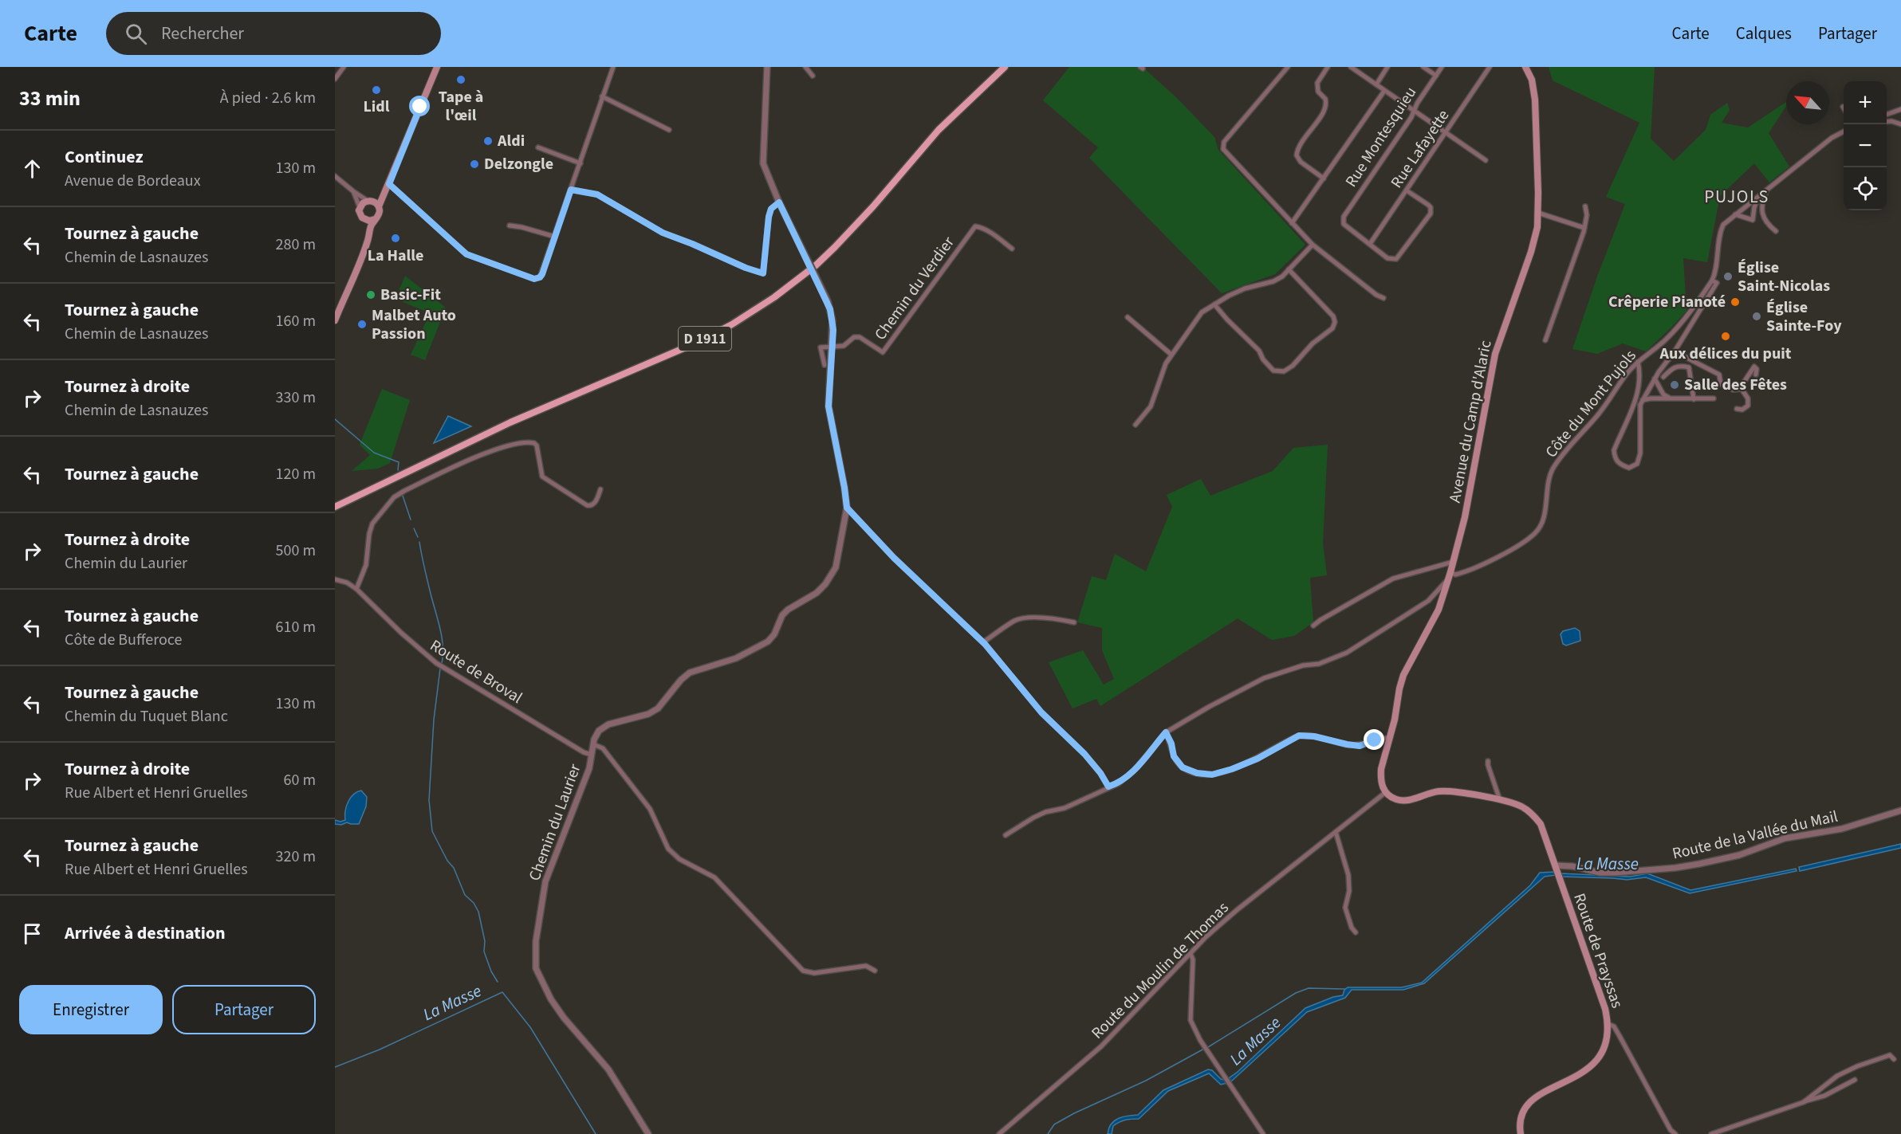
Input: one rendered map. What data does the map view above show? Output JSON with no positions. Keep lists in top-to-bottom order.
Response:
{
  "streets": {
    "main road": ["D 1911", "Avenue du Camp d'Alaric", "Route de Prayssas"],
    "street": [
      "Rue Montesquieu",
      "Rue Lafayette",
      "Chemin du Verdier",
      "Côte du Mont Pujols",
      "Route de Broval",
      "Chemin du Laurier",
      "Route de la Vallée du Mail",
      "Route du Moulin de Thomas"
    ]
  },
  "crossings": [
    ["Rue Montesquieu", "Rue Lafayette"],
    ["Chemin du Verdier", "Chemin du Laurier"],
    ["Côte du Mont Pujols", "Avenue du Camp d'Alaric"],
    ["Route de Broval", "Chemin du Laurier"],
    ["Route de la Vallée du Mail", "Route de Prayssas"],
    ["Route de Prayssas", "Route du Moulin de Thomas"]
  ],
  "districts": ["PUJOLS"],
  "water": ["La Masse"],
  "places": [
    "Tape à l'œil",
    "Lidl",
    "Aldi",
    "Delzongle",
    "La Halle",
    "Église Saint-Nicolas",
    "Basic-Fit",
    "Crêperie Pianoté",
    "Église Sainte-Foy",
    "Malbet Auto Passion",
    "Aux délices du puit",
    "Salle des Fêtes"
  ],
  "north": "top left",
  "page": {
    "header": "Carte",
    "search": "Rechercher",
    "nav": ["Carte", "Calques", "Partager"],
    "heading": ["33 min", "À pied · 2.6 km"],
    "map_buttons": ["+", "−"],
    "list": [
      ["Continuez", "Avenue de Bordeaux", "130 m"],
      ["Tournez à gauche", "Chemin de Lasnauzes", "280 m"],
      ["Tournez à gauche", "Chemin de Lasnauzes", "160 m"],
      ["Tournez à droite", "Chemin de Lasnauzes", "330 m"],
      ["Tournez à gauche", "120 m"],
      ["Tournez à droite", "Chemin du Laurier", "500 m"],
      ["Tournez à gauche", "Côte de Bufferoce", "610 m"],
      ["Tournez à gauche", "Chemin du Tuquet Blanc", "130 m"],
      ["Tournez à droite", "Rue Albert et Henri Gruelles", "60 m"],
      ["Tournez à gauche", "Rue Albert et Henri Gruelles", "320 m"],
      "Arrivée à destination"
    ],
    "buttons": ["Enregistrer", "Partager"]
  }
}
